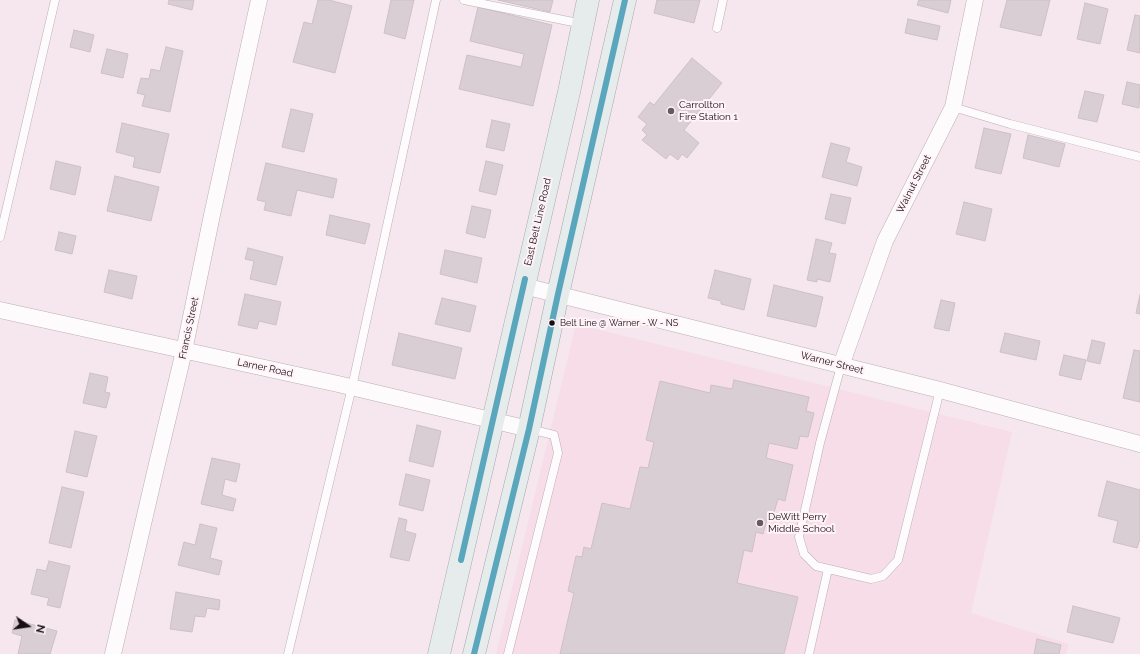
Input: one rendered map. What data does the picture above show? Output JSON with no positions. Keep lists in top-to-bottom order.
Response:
{
  "streets": {
    "main road": ["East Belt Line Road"],
    "street": [
      "Walnut Street",
      "Francis Street",
      "Warner Street",
      "Larner Road"
    ]
  },
  "crossings": [
    ["Walnut Street", "Warner Street"],
    ["East Belt Line Road", "Warner Street"],
    ["East Belt Line Road", "Larner Road"],
    ["Francis Street", "Larner Road"]
  ],
  "places": ["Carrollton Fire Station 1", "Belt Line @ Warner - W - NS", "DeWitt Perry Middle School"],
  "north": "right"
}
